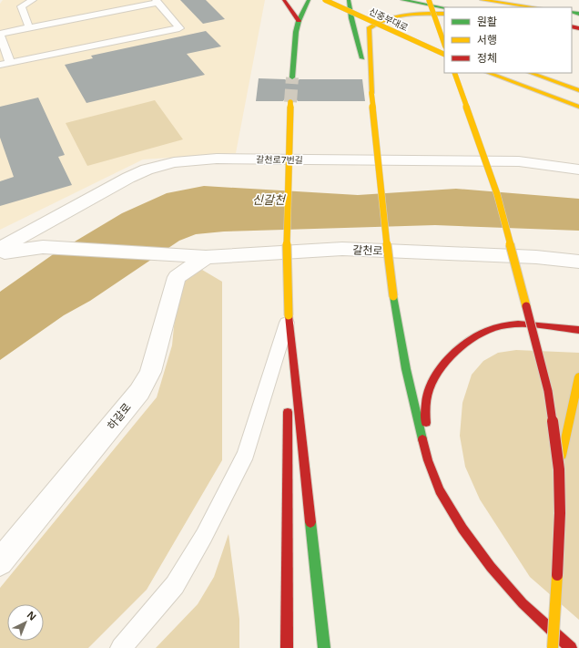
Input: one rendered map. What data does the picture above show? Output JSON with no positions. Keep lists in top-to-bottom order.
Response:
{
  "streets": {
    "main road": ["신중부대로"],
    "street": ["갈천로7번길", "갈천로", "하갈로"]
  },
  "crossings": [
    ["갈천로", "하갈로"]
  ],
  "water": ["신갈천"],
  "legend": ["원활", "서행", "정체"],
  "north": "top right"
}
